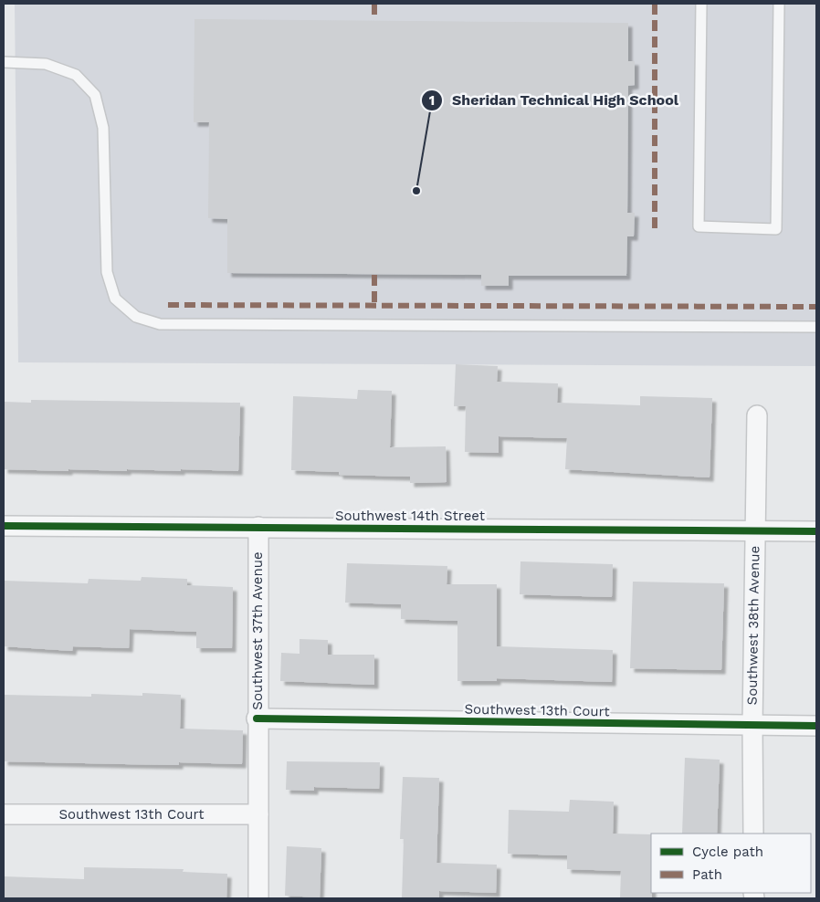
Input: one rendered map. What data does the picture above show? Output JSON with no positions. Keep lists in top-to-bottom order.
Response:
{
  "streets": {
    "street": [
      "Southwest 14th Street",
      "Southwest 38th Avenue",
      "Southwest 37th Avenue",
      "Southwest 13th Court"
    ]
  },
  "crossings": [
    ["Southwest 14th Street", "Southwest 38th Avenue"],
    ["Southwest 14th Street", "Southwest 37th Avenue"],
    ["Southwest 38th Avenue", "Southwest 13th Court"],
    ["Southwest 37th Avenue", "Southwest 13th Court"]
  ],
  "places": ["Sheridan Technical High School"],
  "legend": ["Cycle path", "Path"]
}
